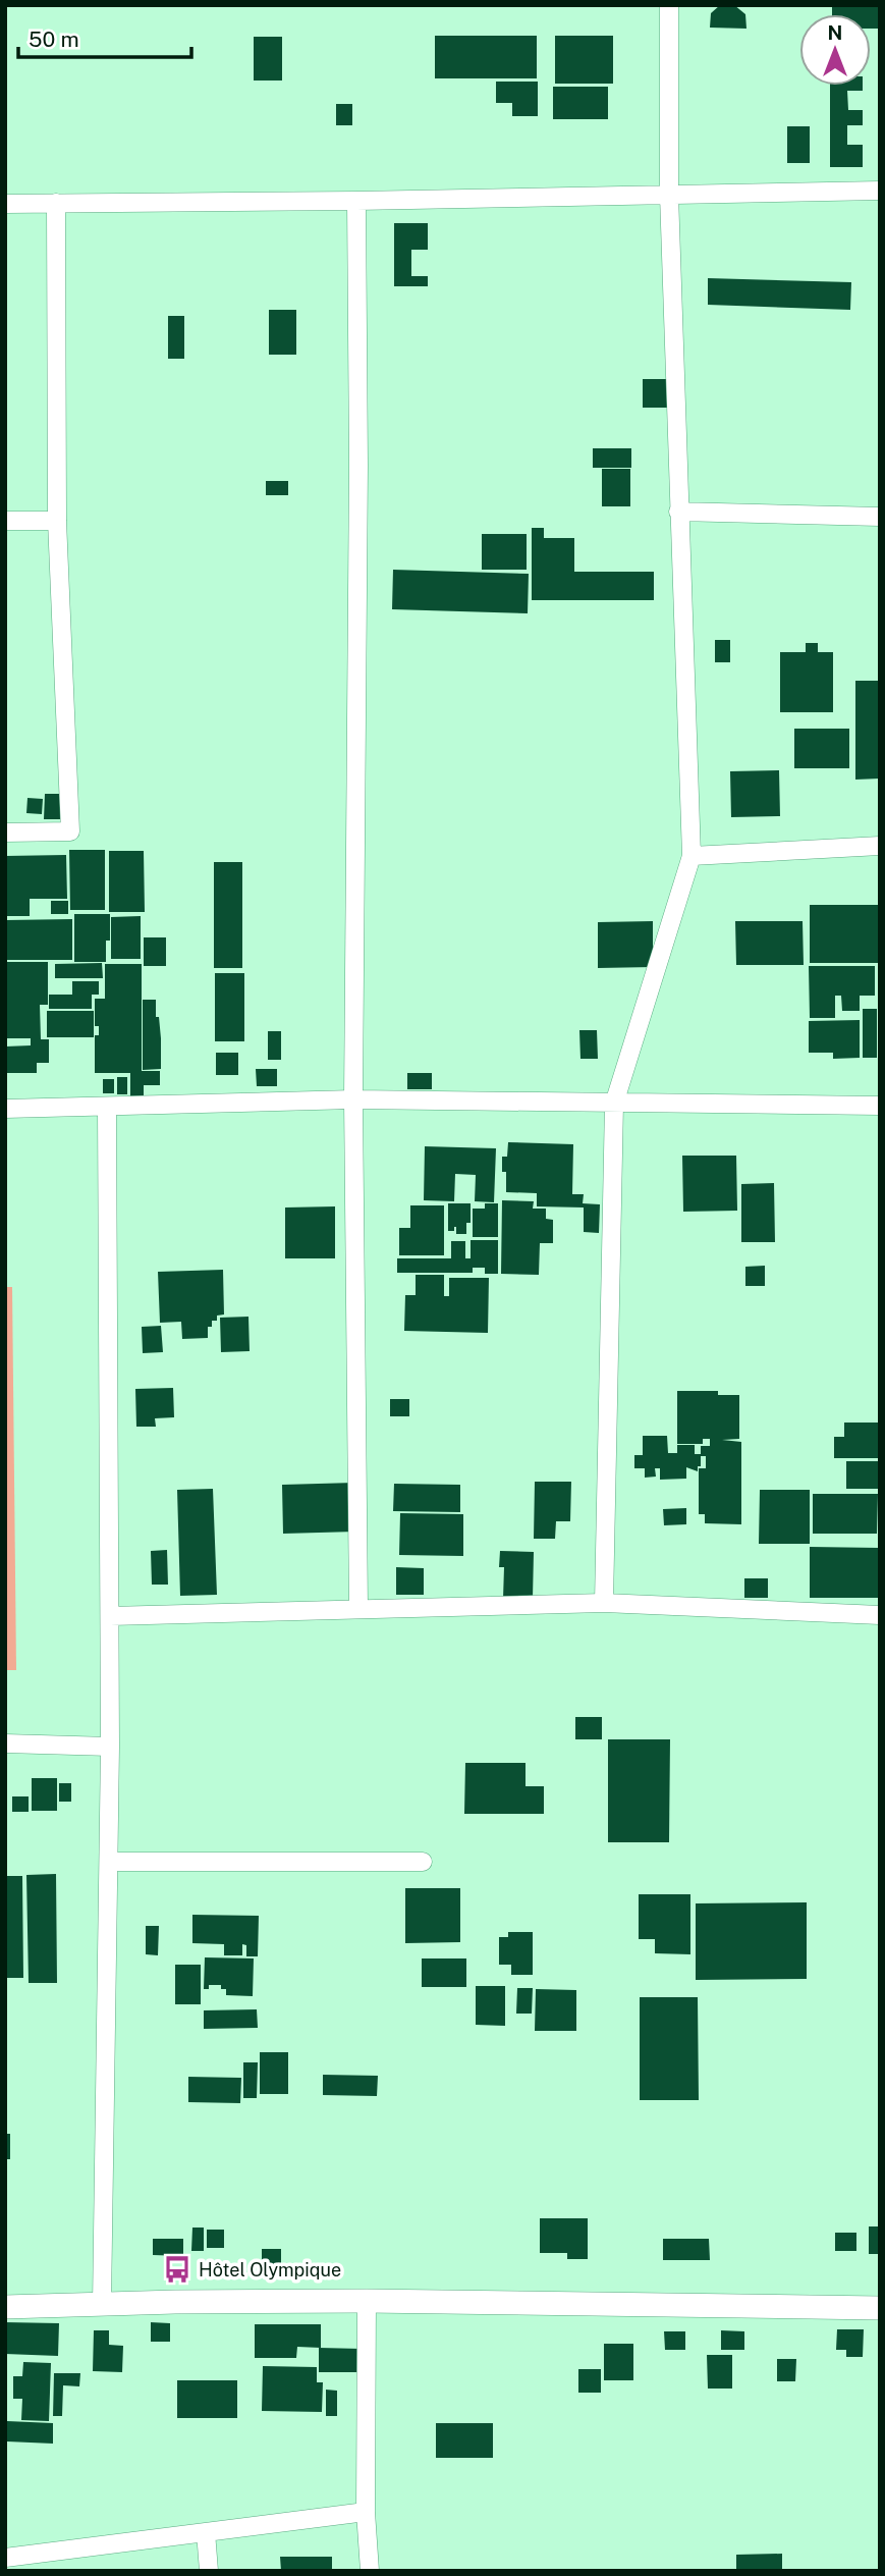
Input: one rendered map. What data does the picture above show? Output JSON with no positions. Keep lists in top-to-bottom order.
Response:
{
  "places": {
    "bus stop": ["Hôtel Olympique"]
  },
  "scale_bar": "50 m",
  "north": "top"
}
